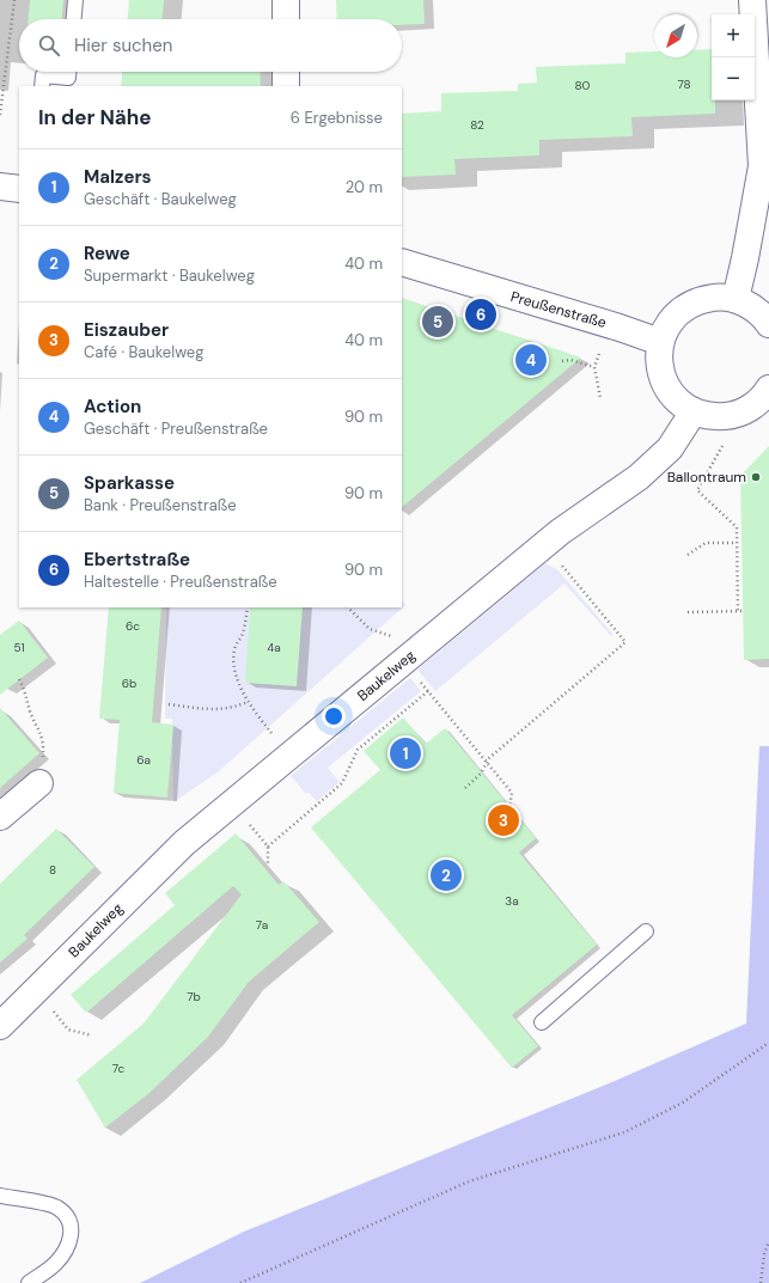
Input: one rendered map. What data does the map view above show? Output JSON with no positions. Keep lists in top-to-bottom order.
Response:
{
  "streets": {
    "street": ["Preußenstraße", "Baukelweg"]
  },
  "places": ["Ballontraum"],
  "house_numbers": [
    "78",
    "80",
    "82",
    "6c",
    "51",
    "4a",
    "6b",
    "6a",
    "8",
    "3a",
    "7a",
    "7b",
    "7c"
  ],
  "north": "bottom left",
  "page": {
    "map_buttons": ["+", "−"],
    "search": "Hier suchen",
    "heading": ["In der Nähe", "6 Ergebnisse"],
    "list": [
      {
        "mark": "1",
        "name": "Malzers",
        "note": "Geschäft · Baukelweg",
        "value": "20 m"
      },
      {
        "mark": "2",
        "name": "Rewe",
        "note": "Supermarkt · Baukelweg",
        "value": "40 m"
      },
      {
        "mark": "3",
        "name": "Eiszauber",
        "note": "Café · Baukelweg",
        "value": "40 m"
      },
      {
        "mark": "4",
        "name": "Action",
        "note": "Geschäft · Preußenstraße",
        "value": "90 m"
      },
      {
        "mark": "5",
        "name": "Sparkasse",
        "note": "Bank · Preußenstraße",
        "value": "90 m"
      },
      {
        "mark": "6",
        "name": "Ebertstraße",
        "note": "Haltestelle · Preußenstraße",
        "value": "90 m"
      }
    ],
    "pins": [
      "6",
      "5",
      "4",
      "1",
      "3",
      "2"
    ]
  }
}
